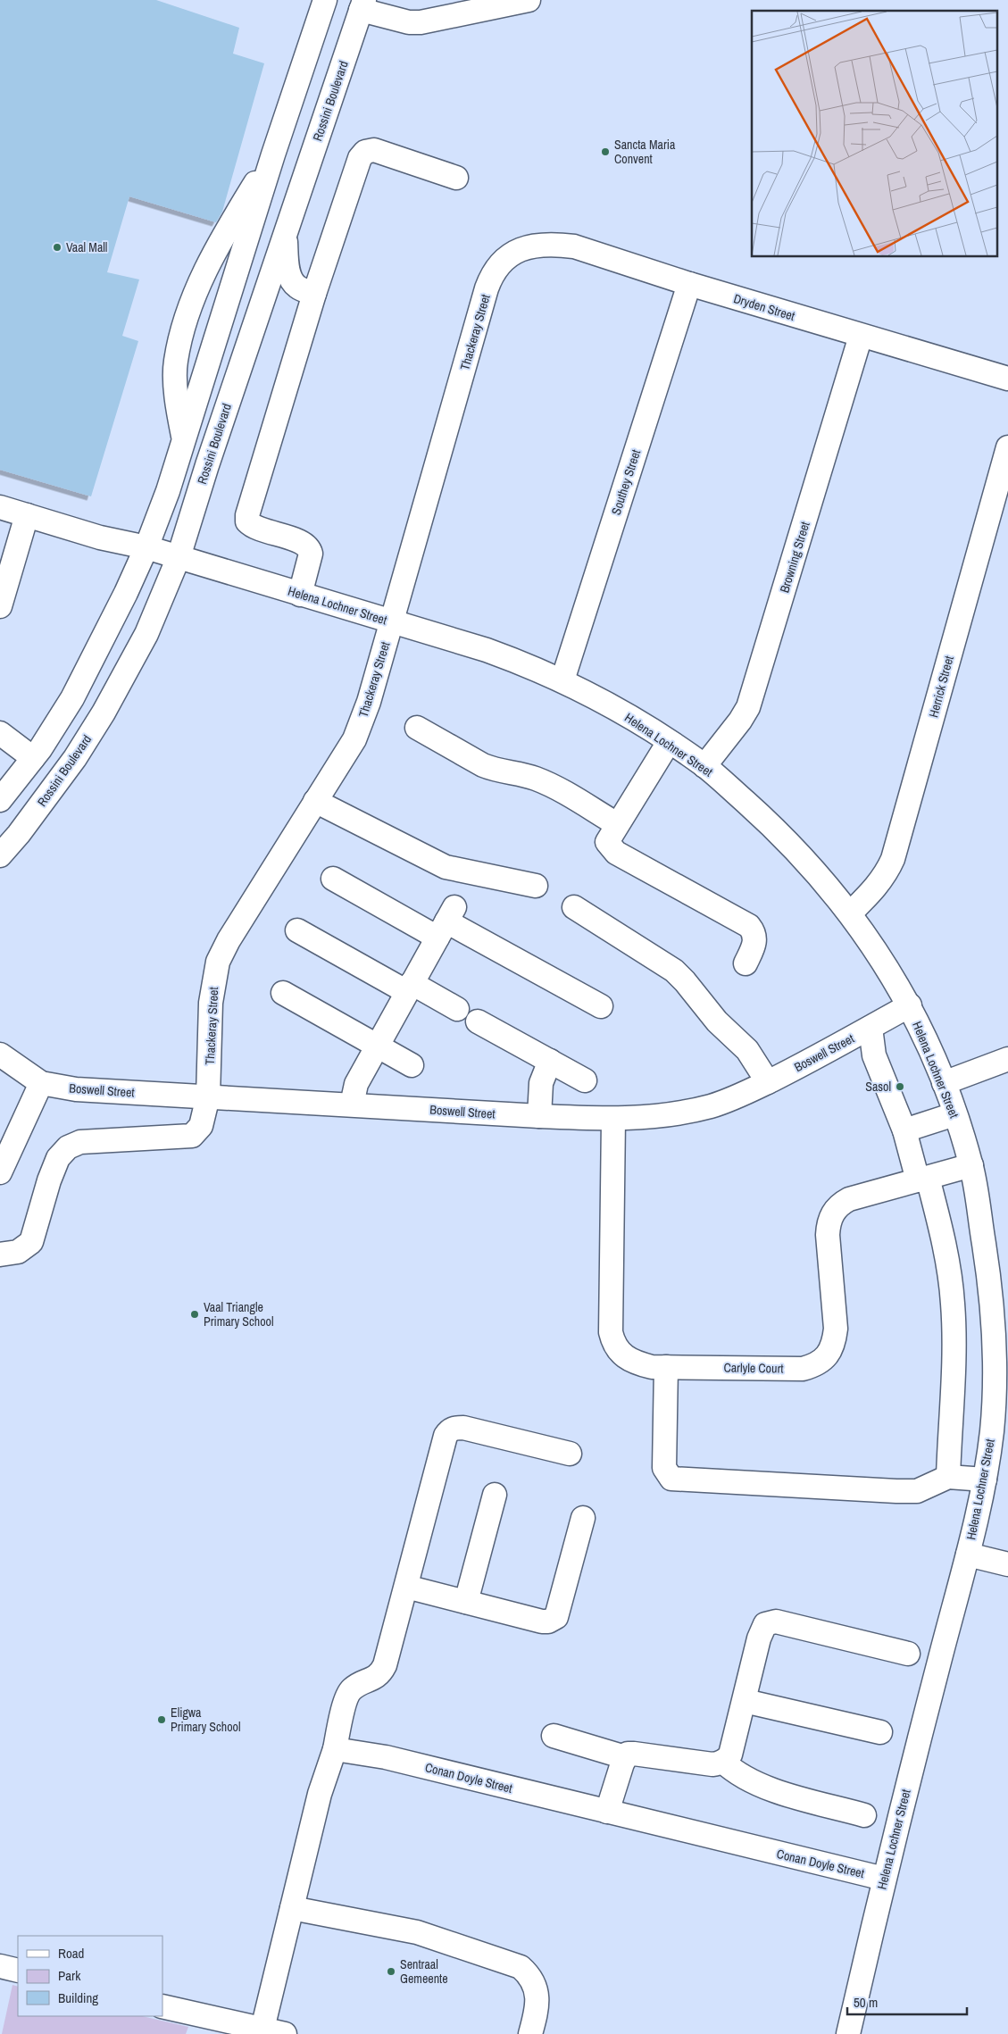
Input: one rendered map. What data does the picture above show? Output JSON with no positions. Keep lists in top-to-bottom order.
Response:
{
  "streets": {
    "street": [
      "Rossini Boulevard",
      "Dryden Street",
      "Thackeray Street",
      "Southey Street",
      "Browning Street",
      "Helena Lochner Street",
      "Herrick Street",
      "Boswell Street",
      "Carlyle Court",
      "Conan Doyle Street"
    ]
  },
  "crossings": [
    ["Rossini Boulevard", "Helena Lochner Street"],
    ["Dryden Street", "Thackeray Street"],
    ["Dryden Street", "Southey Street"],
    ["Dryden Street", "Browning Street"],
    ["Thackeray Street", "Helena Lochner Street"],
    ["Thackeray Street", "Boswell Street"],
    ["Southey Street", "Helena Lochner Street"],
    ["Browning Street", "Helena Lochner Street"],
    ["Helena Lochner Street", "Herrick Street"],
    ["Helena Lochner Street", "Boswell Street"],
    ["Helena Lochner Street", "Carlyle Court"],
    ["Helena Lochner Street", "Conan Doyle Street"],
    ["Boswell Street", "Carlyle Court"]
  ],
  "places": [
    "Sancta Maria Convent",
    "Vaal Mall",
    "Sasol",
    "Vaal Triangle Primary School",
    "Eligwa Primary School",
    "Sentraal Gemeente"
  ],
  "legend": ["Road", "Park", "Building"],
  "scale_bar": "50 m"
}
